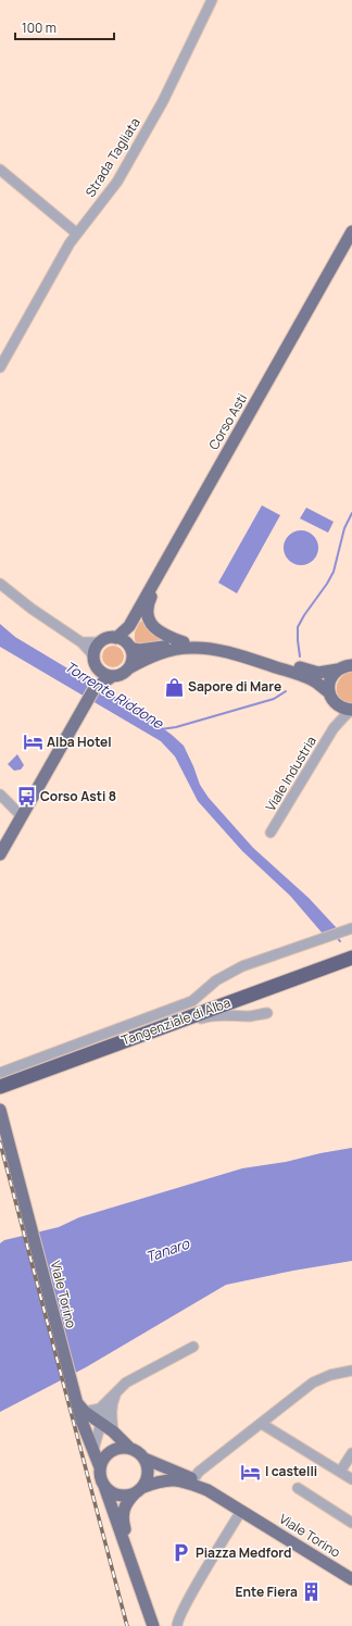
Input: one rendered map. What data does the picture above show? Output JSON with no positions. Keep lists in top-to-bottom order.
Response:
{
  "streets": {
    "highway": ["Tangenziale di Alba"],
    "main road": ["Corso Asti", "Viale Torino"],
    "street": ["Strada Tagliata", "Viale Industria"]
  },
  "water": ["Torrente Riddone", "Tanaro"],
  "places": {
    "shop": ["Sapore di Mare"],
    "hotel": ["Alba Hotel", "I castelli"],
    "bus stop": ["Corso Asti 8"],
    "parking": ["Piazza Medford"],
    "building": ["Ente Fiera"]
  },
  "scale_bar": "100 m"
}
